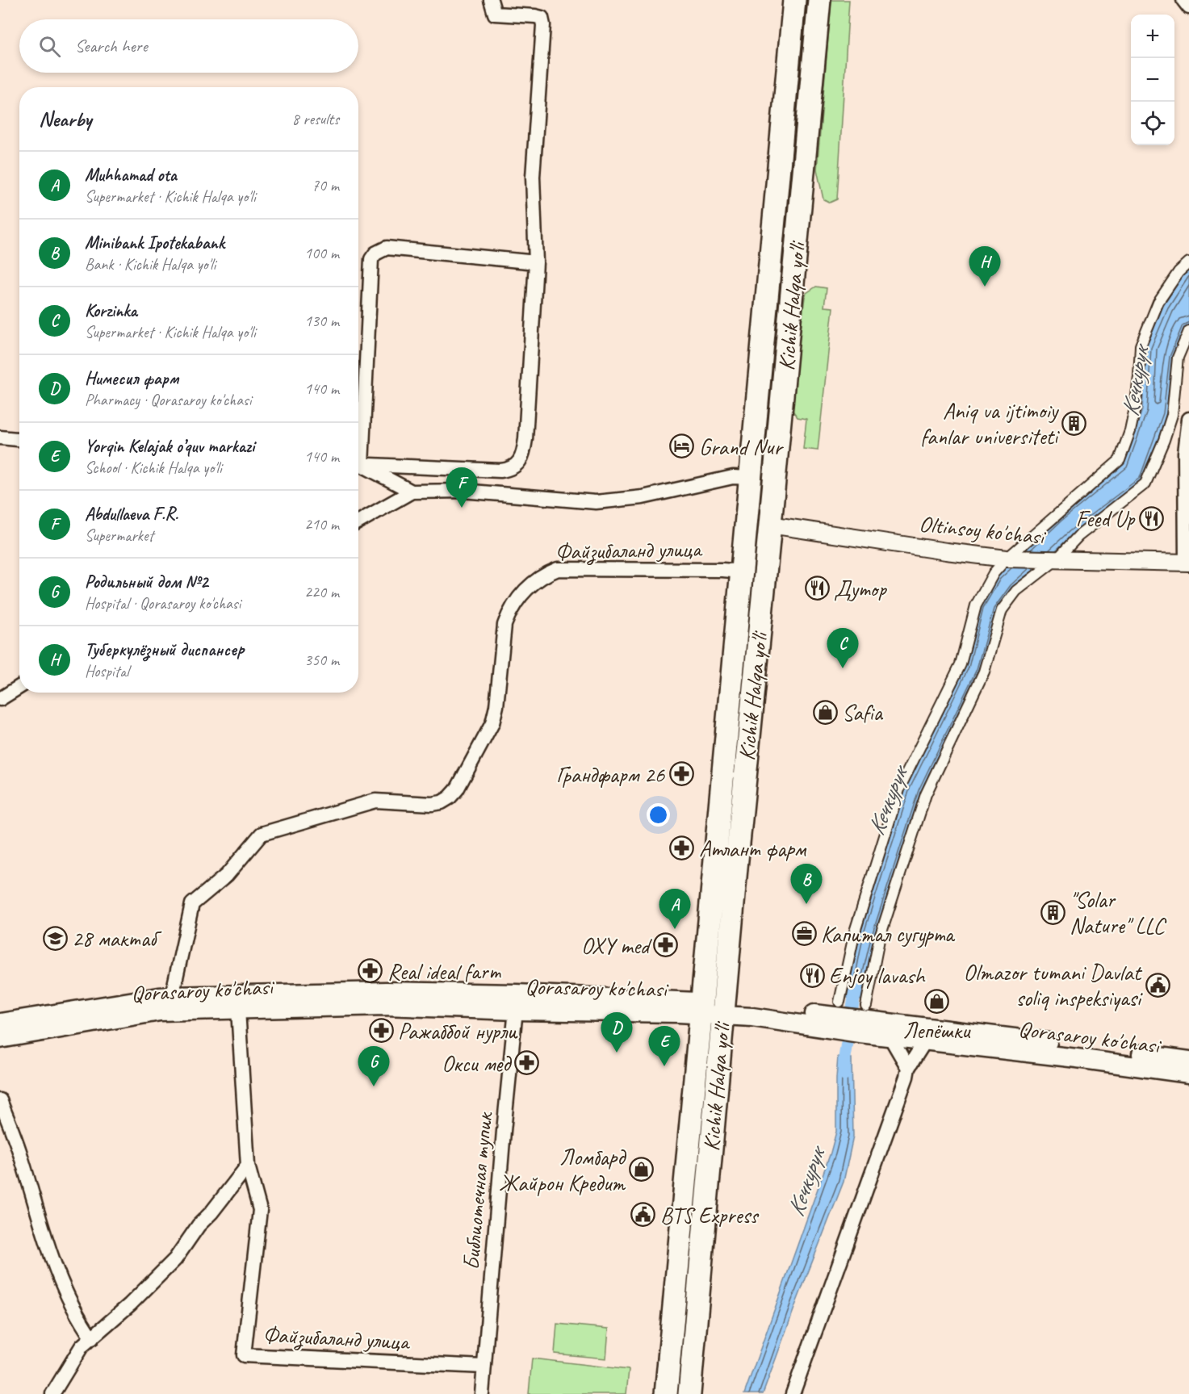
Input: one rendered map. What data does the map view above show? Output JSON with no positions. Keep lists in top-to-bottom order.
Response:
{
  "streets": {
    "highway": ["Kichik Halqa yo'li"],
    "main road": ["Qorasaroy ko'chasi"],
    "street": ["Oltinsoy ko'chasi", "Файзибаланд улица", "Библиотечная тупик"]
  },
  "crossings": [
    ["Kichik Halqa yo'li", "Oltinsoy ko'chasi"],
    ["Kichik Halqa yo'li", "Файзибаланд улица"],
    ["Kichik Halqa yo'li", "Qorasaroy ko'chasi"],
    ["Файзибаланд улица", "Qorasaroy ko'chasi"],
    ["Файзибаланд улица", "Библиотечная тупик"],
    ["Qorasaroy ko'chasi", "Библиотечная тупик"]
  ],
  "water": ["Кечкурук"],
  "places": {
    "building": ["Aniq va ijtimoiy fanlar universiteti", "\"Solar Nature\" LLC"],
    "hotel": ["Grand Nur"],
    "restaurant": ["Feed Up", "Дутор", "Enjoy lavash"],
    "shop": ["Safia", "Лепёшки", "Ломбард Жайрон Кредит"],
    "pharmacy": [
      "Грандфарм 26",
      "Атлант фарм",
      "OXY med",
      "Real ideal farm",
      "Ражаббой нурли",
      "Окси мед"
    ],
    "office": ["Капитал сугурта"],
    "school or university": ["28 мактаб"],
    "public building": ["Olmazor tumani Davlat soliq inspeksiyasi", "BTS Express"]
  },
  "page": {
    "map_buttons": ["+", "−"],
    "search": "Search here",
    "heading": ["Nearby", "8 results"],
    "list": [
      {
        "mark": "A",
        "name": "Muhhamad ota",
        "note": "Supermarket · Kichik Halqa yo'li",
        "value": "70 m"
      },
      {
        "mark": "B",
        "name": "Minibank Ipotekabank",
        "note": "Bank · Kichik Halqa yo'li",
        "value": "100 m"
      },
      {
        "mark": "C",
        "name": "Korzinka",
        "note": "Supermarket · Kichik Halqa yo'li",
        "value": "130 m"
      },
      {
        "mark": "D",
        "name": "Нимесил фарм",
        "note": "Pharmacy · Qorasaroy ko'chasi",
        "value": "140 m"
      },
      {
        "mark": "E",
        "name": "Yorqin Kelajak o’quv markazi",
        "note": "School · Kichik Halqa yo'li",
        "value": "140 m"
      },
      {
        "mark": "F",
        "name": "Abdullaeva F.R.",
        "note": "Supermarket",
        "value": "210 m"
      },
      {
        "mark": "G",
        "name": "Родильный дом №2",
        "note": "Hospital · Qorasaroy ko'chasi",
        "value": "220 m"
      },
      {
        "mark": "H",
        "name": "Туберкулёзный диспансер",
        "note": "Hospital",
        "value": "350 m"
      }
    ],
    "pins": [
      "H",
      "F",
      "C",
      "B",
      "A",
      "D",
      "E",
      "G"
    ]
  }
}
